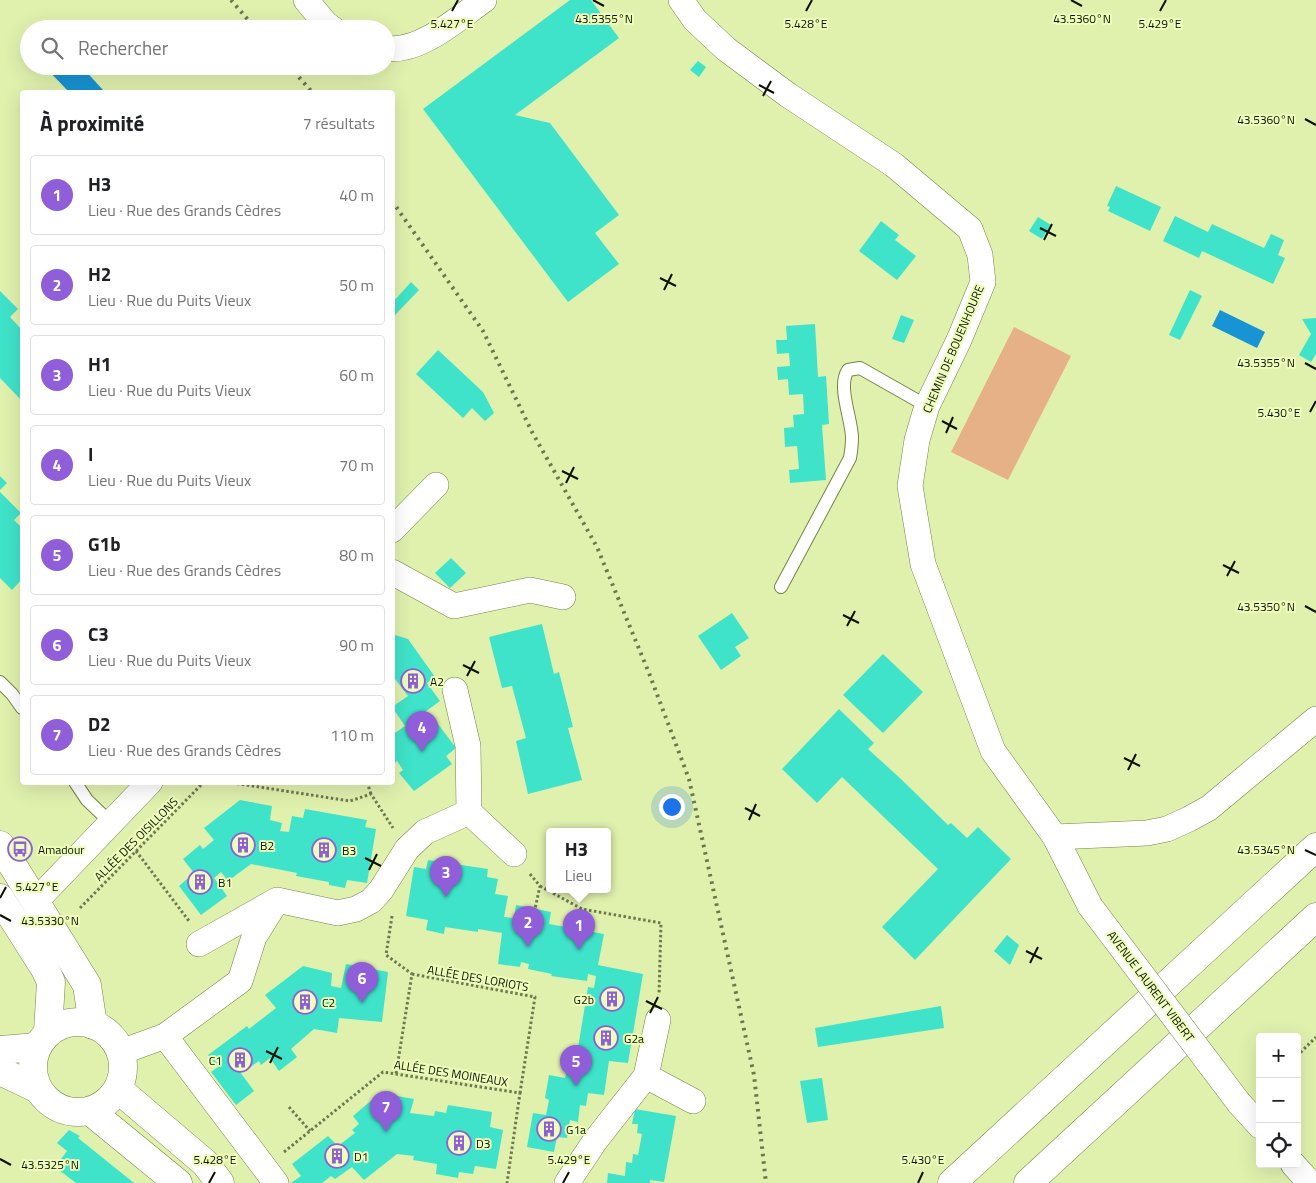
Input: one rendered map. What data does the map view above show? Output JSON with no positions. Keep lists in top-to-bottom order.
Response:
{
  "streets": {
    "street": ["CHEMIN DE BOUENHOURE", "AVENUE LAURENT VIBERT"],
    "path": ["ALLÉE DES OISILLONS", "ALLÉE DES LORIOTS", "ALLÉE DES MOINEAUX"]
  },
  "crossings": [
    ["CHEMIN DE BOUENHOURE", "AVENUE LAURENT VIBERT"],
    ["ALLÉE DES LORIOTS", "ALLÉE DES MOINEAUX"]
  ],
  "places": {
    "building": [
      "A2",
      "B2",
      "B3",
      "B1",
      "G2b",
      "C2",
      "G2a",
      "C1",
      "G1a",
      "D3",
      "D1"
    ],
    "bus stop": ["Amadour"]
  },
  "page": {
    "search": "Rechercher",
    "heading": ["À proximité", "7 résultats"],
    "list": [
      {
        "mark": "1",
        "name": "H3",
        "note": "Lieu · Rue des Grands Cèdres",
        "value": "40 m"
      },
      {
        "mark": "2",
        "name": "H2",
        "note": "Lieu · Rue du Puits Vieux",
        "value": "50 m"
      },
      {
        "mark": "3",
        "name": "H1",
        "note": "Lieu · Rue du Puits Vieux",
        "value": "60 m"
      },
      {
        "mark": "4",
        "name": "I",
        "note": "Lieu · Rue du Puits Vieux",
        "value": "70 m"
      },
      {
        "mark": "5",
        "name": "G1b",
        "note": "Lieu · Rue des Grands Cèdres",
        "value": "80 m"
      },
      {
        "mark": "6",
        "name": "C3",
        "note": "Lieu · Rue du Puits Vieux",
        "value": "90 m"
      },
      {
        "mark": "7",
        "name": "D2",
        "note": "Lieu · Rue des Grands Cèdres",
        "value": "110 m"
      }
    ],
    "pins": [
      "4",
      "3",
      "2",
      "1",
      "6",
      "5",
      "7"
    ],
    "popup": ["H3", "Lieu"],
    "map_buttons": ["+", "−"]
  },
  "coordinates": [
    "43.5355°N",
    "43.5360°N",
    "5.427°E",
    "5.428°E",
    "5.429°E",
    "5.430°E",
    "43.5350°N",
    "43.5345°N",
    "43.5330°N",
    "43.5325°N"
  ]
}
